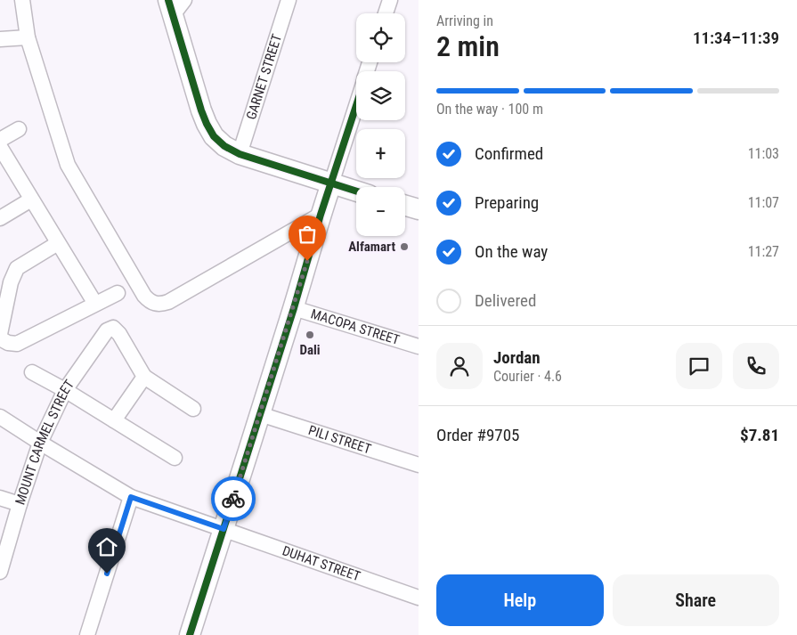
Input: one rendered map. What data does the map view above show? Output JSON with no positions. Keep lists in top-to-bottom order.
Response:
{
  "streets": {
    "street": [
      "GARNET STREET",
      "MACOPA STREET",
      "PILI STREET",
      "MOUNT CARMEL STREET",
      "DUHAT STREET"
    ]
  },
  "crossings": [
    ["MOUNT CARMEL STREET", "DUHAT STREET"]
  ],
  "places": ["Alfamart", "Dali"],
  "page": {
    "heading": ["2 min", "Arriving in", "11:34–11:39"],
    "panel": [
      "Jordan",
      "Courier · 4.6",
      "Order #9705",
      "$7.81"
    ],
    "map_buttons": ["+", "−"],
    "bar": "On the way · 100 m",
    "list": [
      ["Confirmed", "11:03"],
      ["Preparing", "11:07"],
      ["On the way", "11:27"],
      "Delivered"
    ],
    "buttons": ["Help", "Share"]
  }
}
